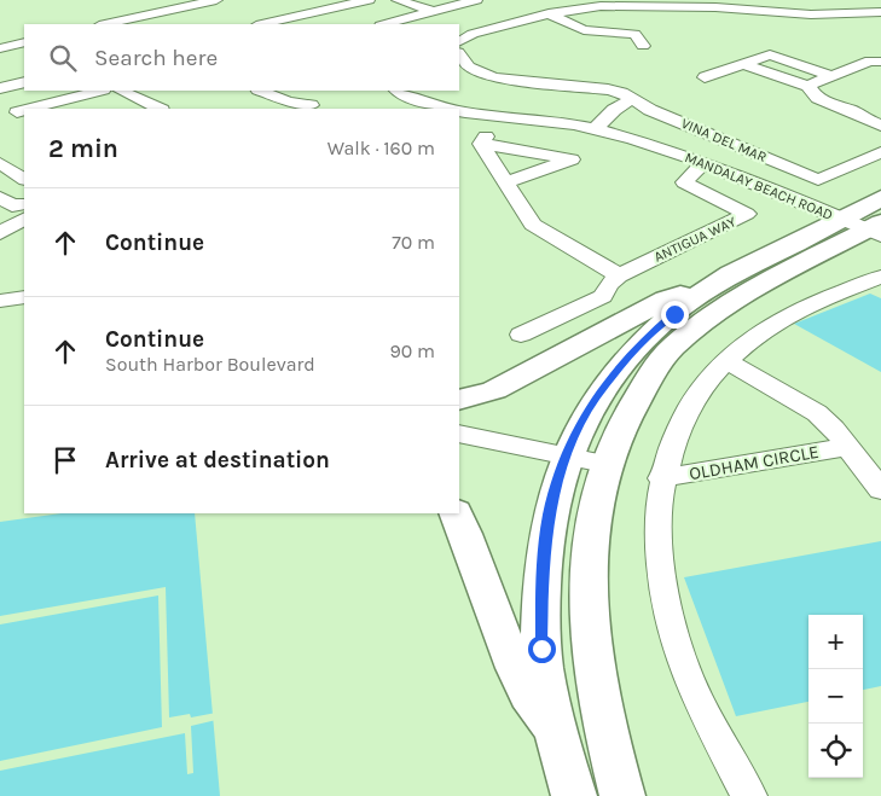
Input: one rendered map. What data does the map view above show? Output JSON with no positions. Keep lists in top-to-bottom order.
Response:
{
  "streets": {
    "street": [
      "VINA DEL MAR",
      "MANDALAY BEACH ROAD",
      "ANTIGUA WAY",
      "OLDHAM CIRCLE"
    ]
  },
  "crossings": [
    ["MANDALAY BEACH ROAD", "ANTIGUA WAY"]
  ],
  "page": {
    "search": "Search here",
    "heading": ["2 min", "Walk · 160 m"],
    "list": [
      ["Continue", "70 m"],
      ["Continue", "South Harbor Boulevard", "90 m"],
      "Arrive at destination"
    ],
    "map_buttons": ["+", "−"]
  }
}
